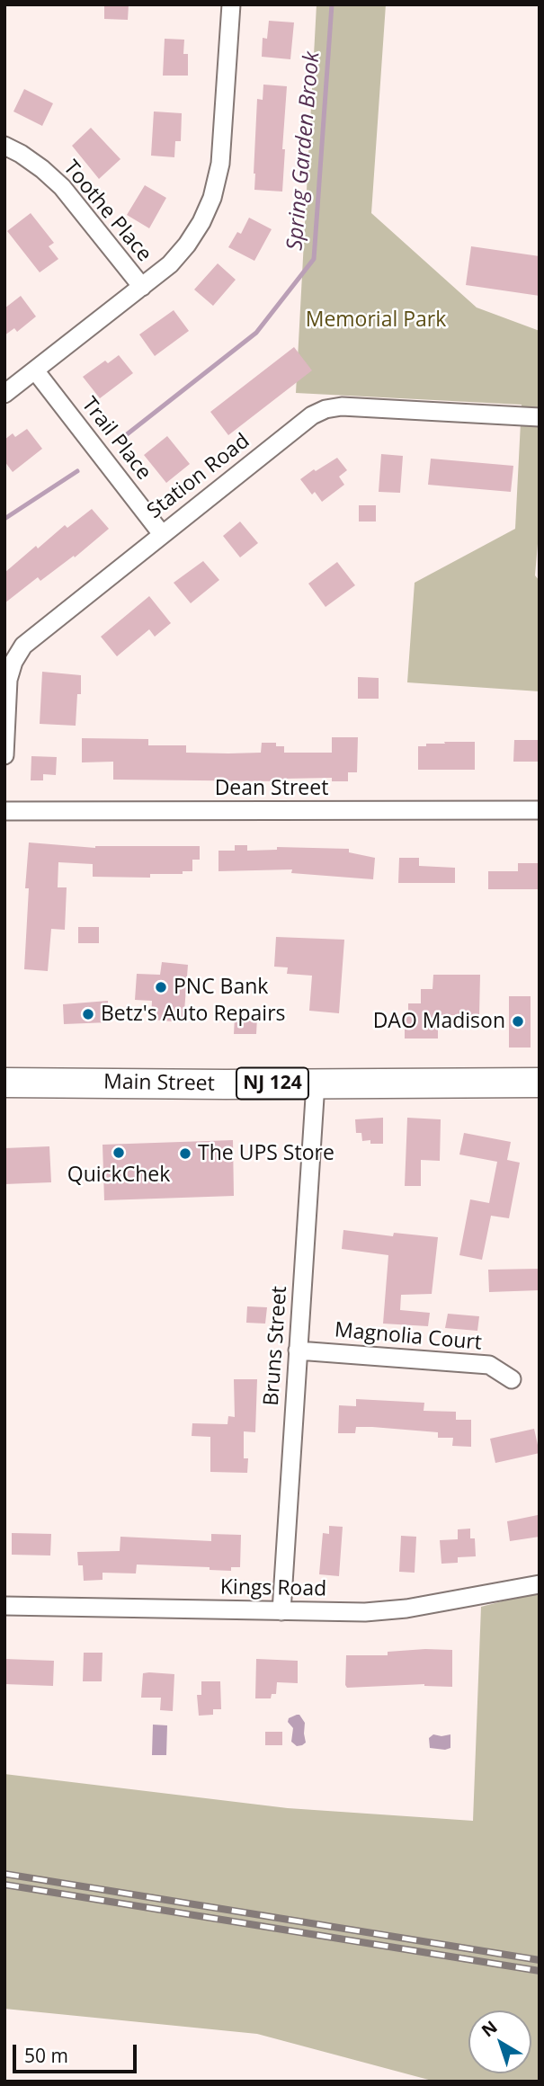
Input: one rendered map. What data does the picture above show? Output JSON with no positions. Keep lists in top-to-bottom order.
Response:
{
  "streets": {
    "main road": ["Main Street", "NJ 124"],
    "street": [
      "Toothe Place",
      "Trail Place",
      "Station Road",
      "Dean Street",
      "Magnolia Court",
      "Bruns Street",
      "Kings Road"
    ]
  },
  "crossings": [
    ["Trail Place", "Station Road"],
    ["Main Street", "Bruns Street"],
    ["Magnolia Court", "Bruns Street"],
    ["Bruns Street", "Kings Road"]
  ],
  "water": ["Spring Garden Brook"],
  "parks": ["Memorial Park"],
  "places": [
    "PNC Bank",
    "Betz's Auto Repairs",
    "DAO Madison",
    "QuickChek",
    "The UPS Store"
  ],
  "scale_bar": "50 m",
  "north": "top left"
}
